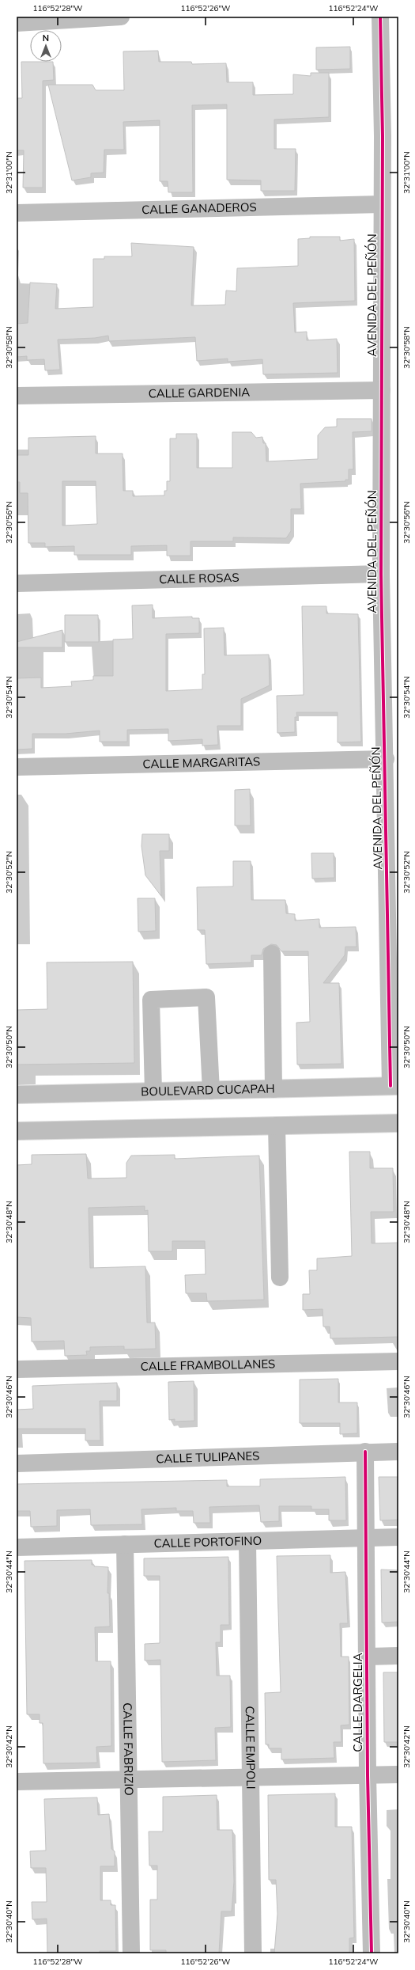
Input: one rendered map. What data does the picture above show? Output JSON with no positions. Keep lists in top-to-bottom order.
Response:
{
  "streets": {
    "street": [
      "CALLE GANADEROS",
      "AVENIDA DEL PEÑÓN",
      "CALLE GARDENIA",
      "CALLE ROSAS",
      "CALLE MARGARITAS",
      "BOULEVARD CUCAPAH",
      "CALLE FRAMBOLLANES",
      "CALLE TULIPANES",
      "CALLE PORTOFINO",
      "CALLE DARGELIA",
      "CALLE EMPOLI",
      "CALLE FABRIZIO"
    ]
  },
  "crossings": [
    ["CALLE GANADEROS", "AVENIDA DEL PEÑÓN"],
    ["AVENIDA DEL PEÑÓN", "CALLE GARDENIA"],
    ["AVENIDA DEL PEÑÓN", "CALLE ROSAS"],
    ["AVENIDA DEL PEÑÓN", "CALLE MARGARITAS"],
    ["AVENIDA DEL PEÑÓN", "BOULEVARD CUCAPAH"],
    ["CALLE TULIPANES", "CALLE DARGELIA"],
    ["CALLE PORTOFINO", "CALLE DARGELIA"],
    ["CALLE PORTOFINO", "CALLE EMPOLI"],
    ["CALLE PORTOFINO", "CALLE FABRIZIO"]
  ],
  "north": "top",
  "coordinates": [
    "116°52'28\"W",
    "116°52'26\"W",
    "116°52'24\"W",
    "32°31'00\"N",
    "32°30'58\"N",
    "32°30'56\"N",
    "32°30'54\"N",
    "32°30'52\"N",
    "32°30'50\"N",
    "32°30'48\"N",
    "32°30'46\"N",
    "32°30'44\"N",
    "32°30'42\"N",
    "32°30'40\"N"
  ]
}
